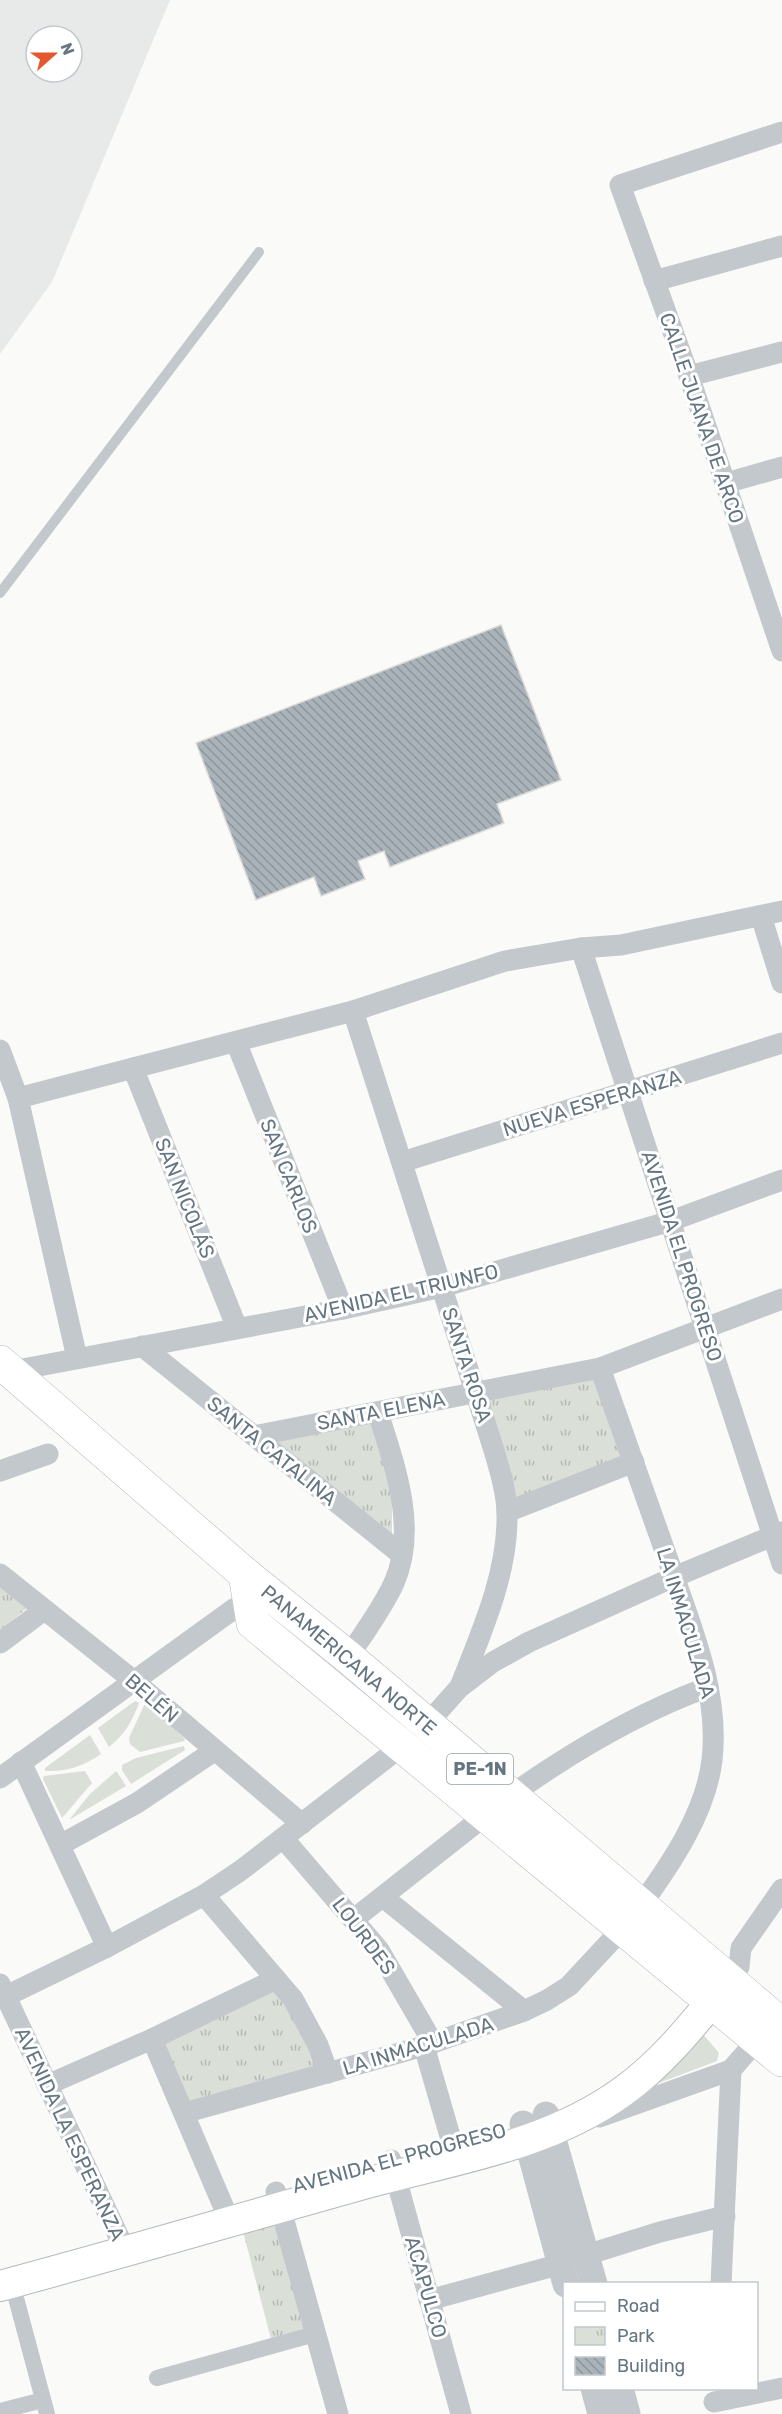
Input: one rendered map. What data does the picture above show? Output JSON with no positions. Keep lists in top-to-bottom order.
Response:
{
  "streets": {
    "highway": ["PANAMERICANA NORTE", "PE-1N"],
    "main road": ["AVENIDA EL PROGRESO"],
    "street": [
      "CALLE JUANA DE ARCO",
      "NUEVA ESPERANZA",
      "SAN CARLOS",
      "SAN NICOLÁS",
      "AVENIDA EL TRIUNFO",
      "SANTA ROSA",
      "SANTA ELENA",
      "SANTA CATALINA",
      "LA INMACULADA",
      "BELÉN",
      "LOURDES",
      "AVENIDA LA ESPERANZA",
      "ACAPULCO"
    ]
  },
  "crossings": [
    ["NUEVA ESPERANZA", "AVENIDA EL PROGRESO"],
    ["NUEVA ESPERANZA", "SANTA ROSA"],
    ["SAN CARLOS", "AVENIDA EL TRIUNFO"],
    ["SAN NICOLÁS", "AVENIDA EL TRIUNFO"],
    ["AVENIDA EL PROGRESO", "AVENIDA EL TRIUNFO"],
    ["AVENIDA EL PROGRESO", "SANTA ELENA"],
    ["AVENIDA EL PROGRESO", "PANAMERICANA NORTE"],
    ["AVENIDA EL PROGRESO", "LOURDES"],
    ["AVENIDA EL PROGRESO", "AVENIDA LA ESPERANZA"],
    ["AVENIDA EL PROGRESO", "ACAPULCO"],
    ["AVENIDA EL TRIUNFO", "SANTA ROSA"],
    ["AVENIDA EL TRIUNFO", "SANTA CATALINA"],
    ["AVENIDA EL TRIUNFO", "PANAMERICANA NORTE"],
    ["SANTA ROSA", "SANTA ELENA"],
    ["SANTA ELENA", "SANTA CATALINA"],
    ["SANTA ELENA", "LA INMACULADA"],
    ["LA INMACULADA", "PANAMERICANA NORTE"],
    ["LA INMACULADA", "LOURDES"]
  ],
  "legend": ["Road", "Park", "Building"],
  "north": "right"
}
